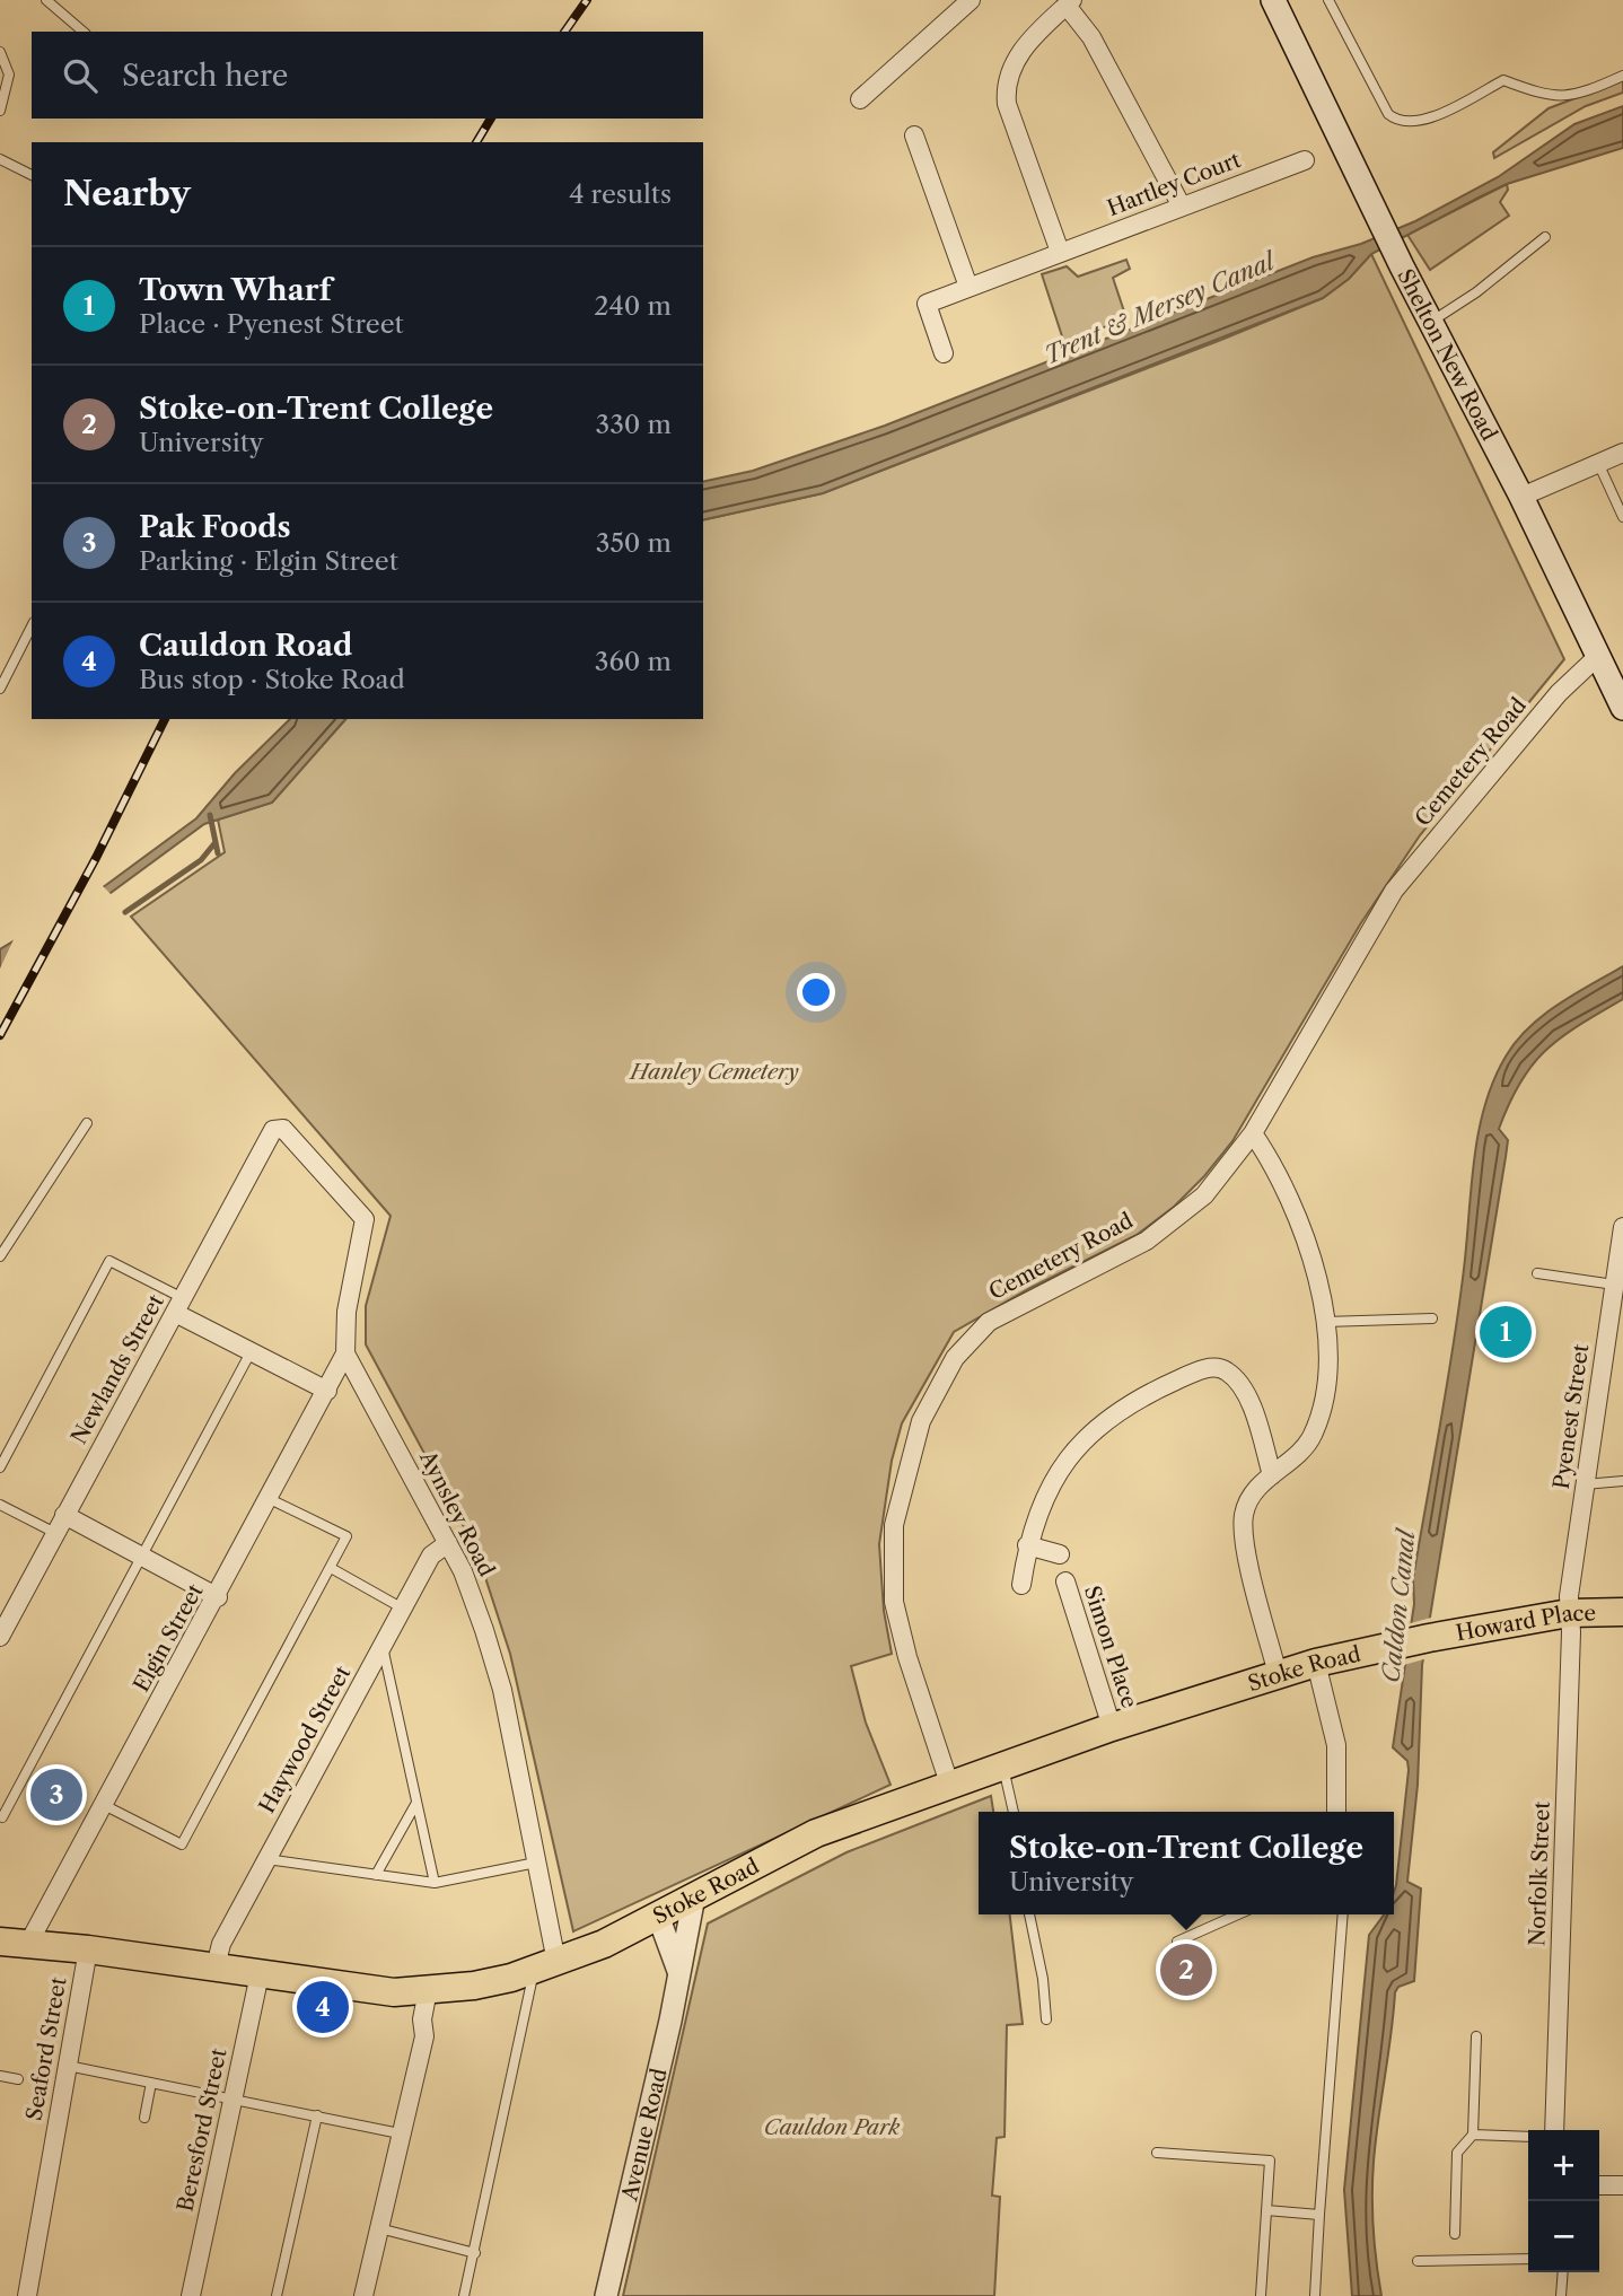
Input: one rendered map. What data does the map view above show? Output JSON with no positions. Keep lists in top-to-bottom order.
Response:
{
  "streets": {
    "main road": ["Shelton New Road", "Howard Place", "Stoke Road"],
    "street": [
      "Hartley Court",
      "Cemetery Road",
      "Newlands Street",
      "Pyenest Street",
      "Aynsley Road",
      "Elgin Street",
      "Simon Place",
      "Haywood Street",
      "Norfolk Street",
      "Seaford Street",
      "Beresford Street",
      "Avenue Road"
    ]
  },
  "crossings": [
    ["Shelton New Road", "Cemetery Road"],
    ["Cemetery Road", "Stoke Road"],
    ["Newlands Street", "Aynsley Road"],
    ["Pyenest Street", "Howard Place"],
    ["Pyenest Street", "Norfolk Street"],
    ["Aynsley Road", "Elgin Street"],
    ["Aynsley Road", "Stoke Road"],
    ["Aynsley Road", "Haywood Street"],
    ["Howard Place", "Stoke Road"],
    ["Howard Place", "Norfolk Street"],
    ["Elgin Street", "Stoke Road"],
    ["Simon Place", "Stoke Road"],
    ["Stoke Road", "Haywood Street"],
    ["Stoke Road", "Seaford Street"],
    ["Stoke Road", "Beresford Street"],
    ["Stoke Road", "Avenue Road"]
  ],
  "water": ["Trent & Mersey Canal", "Caldon Canal"],
  "parks": ["Hanley Cemetery", "Cauldon Park"],
  "page": {
    "search": "Search here",
    "heading": ["Nearby", "4 results"],
    "list": [
      {
        "mark": "1",
        "name": "Town Wharf",
        "note": "Place · Pyenest Street",
        "value": "240 m"
      },
      {
        "mark": "2",
        "name": "Stoke-on-Trent College",
        "note": "University",
        "value": "330 m"
      },
      {
        "mark": "3",
        "name": "Pak Foods",
        "note": "Parking · Elgin Street",
        "value": "350 m"
      },
      {
        "mark": "4",
        "name": "Cauldon Road",
        "note": "Bus stop · Stoke Road",
        "value": "360 m"
      }
    ],
    "pins": [
      "1",
      "3",
      "2",
      "4"
    ],
    "popup": ["Stoke-on-Trent College", "University"],
    "map_buttons": ["+", "−"]
  }
}
